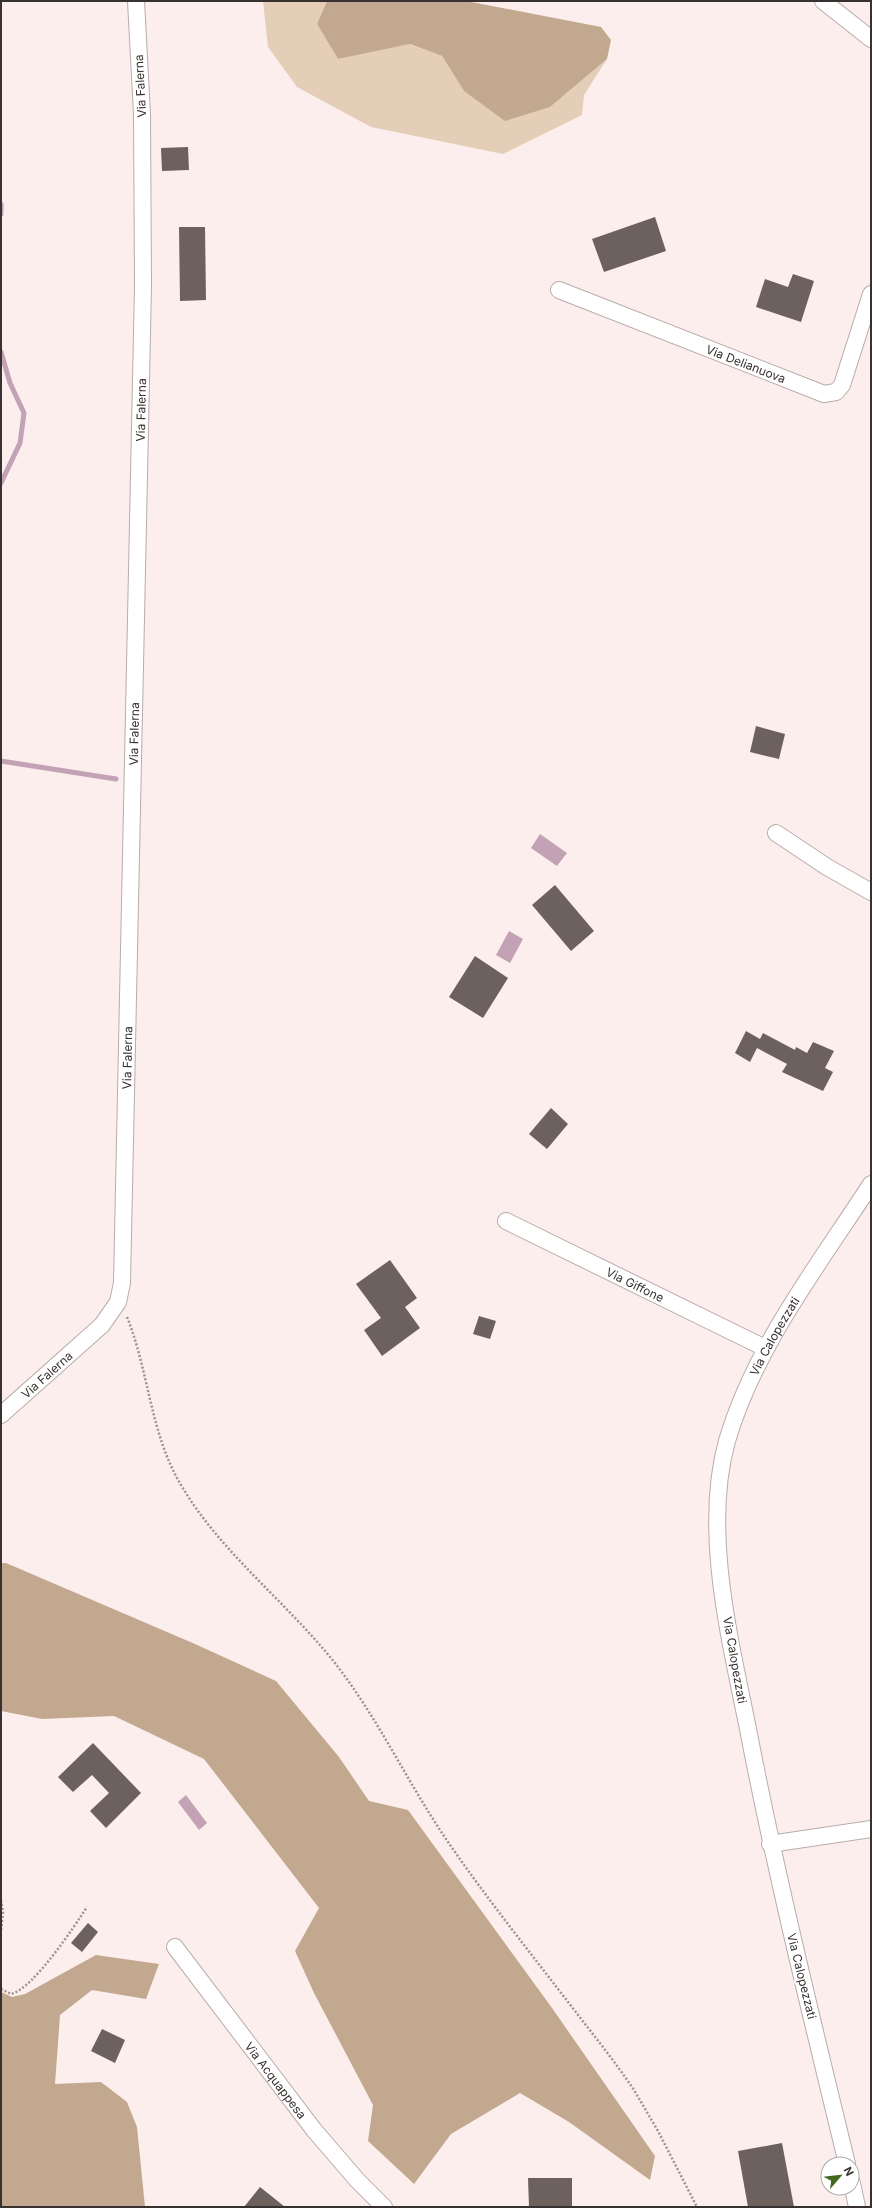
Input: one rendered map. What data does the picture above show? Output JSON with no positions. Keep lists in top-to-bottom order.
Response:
{
  "streets": {
    "street": [
      "Via Falerna",
      "Via Delianuova",
      "Via Giffone",
      "Via Calopezzati",
      "Via Acquappesa"
    ]
  },
  "crossings": [
    ["Via Giffone", "Via Calopezzati"]
  ],
  "north": "top right"
}
